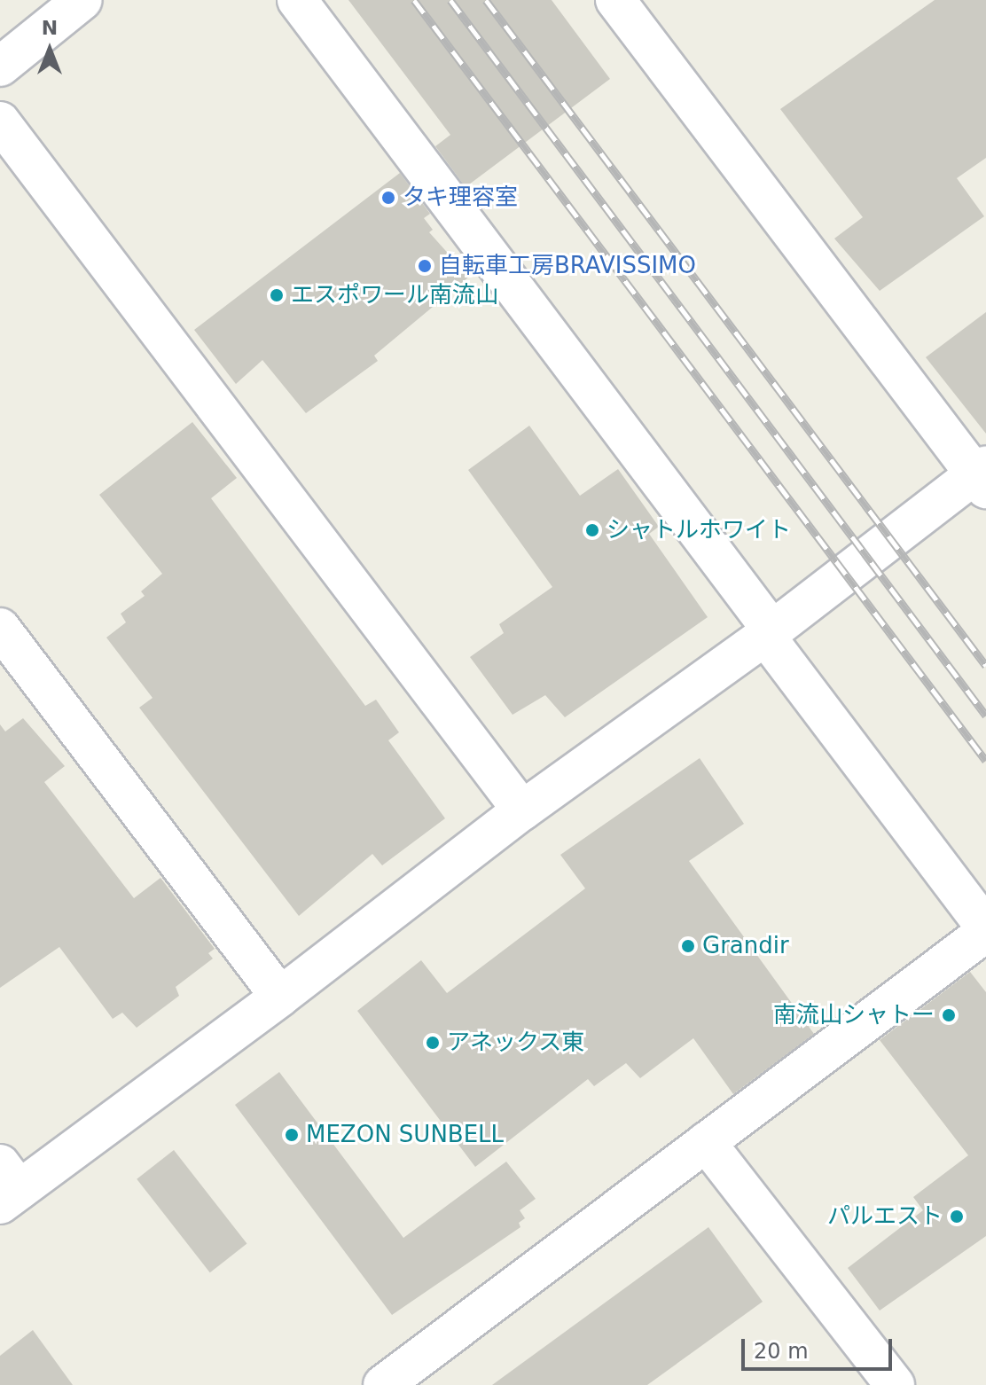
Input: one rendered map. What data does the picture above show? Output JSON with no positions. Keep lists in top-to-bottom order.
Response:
{
  "places": [
    "タキ理容室",
    "自転車工房BRAVISSIMO",
    "エスポワール南流山",
    "シャトルホワイト",
    "Grandir",
    "南流山シャトー",
    "アネックス東",
    "MEZON SUNBELL",
    "パルエスト"
  ],
  "scale_bar": "20 m",
  "north": "top"
}
